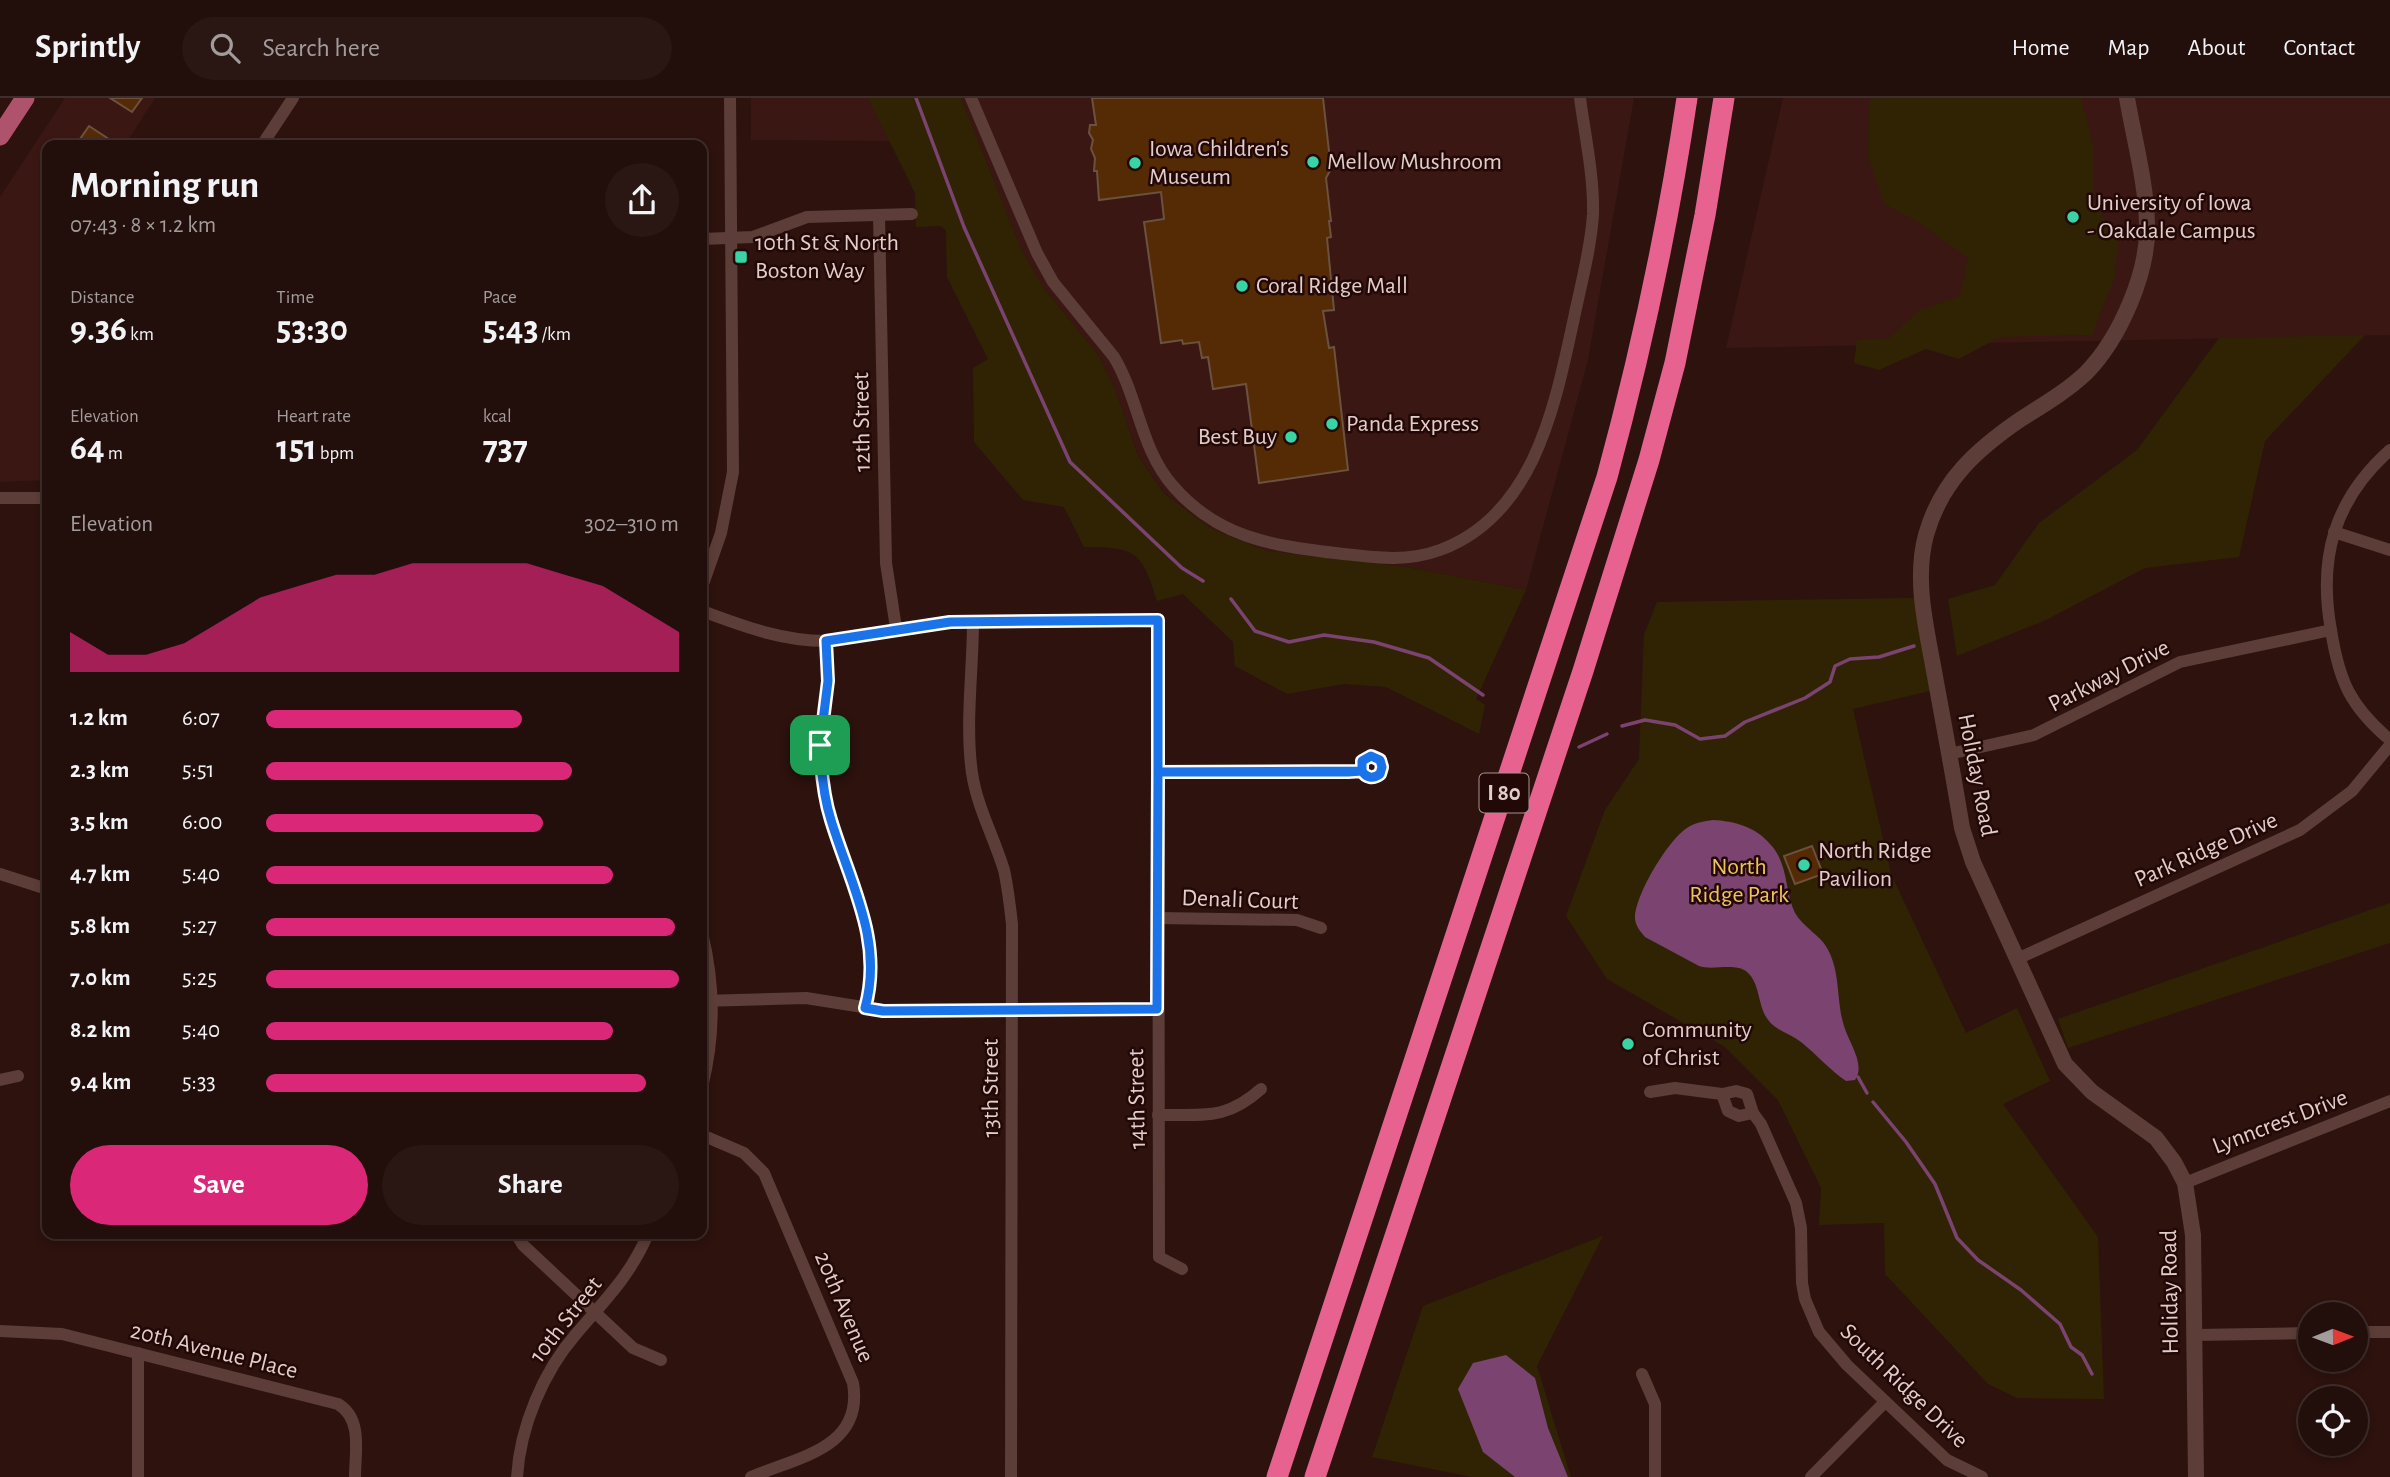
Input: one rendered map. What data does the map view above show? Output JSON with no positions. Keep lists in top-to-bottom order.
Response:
{
  "streets": {
    "highway": ["I 80"],
    "street": [
      "12th Street",
      "Parkway Drive",
      "Holiday Road",
      "Park Ridge Drive",
      "Denali Court",
      "13th Street",
      "14th Street",
      "Lynncrest Drive",
      "20th Avenue",
      "10th Street",
      "20th Avenue Place",
      "South Ridge Drive"
    ]
  },
  "crossings": [
    ["Parkway Drive", "Holiday Road"],
    ["Holiday Road", "Park Ridge Drive"],
    ["Holiday Road", "Lynncrest Drive"],
    ["Denali Court", "14th Street"],
    ["13th Street", "14th Street"]
  ],
  "parks": ["North Ridge Park"],
  "places": {
    "other": [
      "Mellow Mushroom",
      "Iowa Children's Museum",
      "University of Iowa - Oakdale Campus",
      "Coral Ridge Mall",
      "Panda Express",
      "Best Buy",
      "North Ridge Pavilion",
      "Community of Christ"
    ],
    "transit": ["10th St & North Boston Way"]
  },
  "north": "right",
  "page": {
    "header": "Sprintly",
    "search": "Search here",
    "nav": [
      "Home",
      "Map",
      "About",
      "Contact"
    ],
    "heading": ["Morning run", "07:43 · 8 × 1.2 km"],
    "stats": [
      ["Distance", "9.36 km"],
      ["Time", "53:30"],
      ["Pace", "5:43 /km"],
      ["Elevation", "64 m"],
      ["Heart rate", "151 bpm"],
      ["kcal", "737"]
    ],
    "chart": ["Elevation", "302–310 m"],
    "list": [
      {
        "name": "1.2 km",
        "note": "6:07"
      },
      {
        "name": "2.3 km",
        "note": "5:51"
      },
      {
        "name": "3.5 km",
        "note": "6:00"
      },
      {
        "name": "4.7 km",
        "note": "5:40"
      },
      {
        "name": "5.8 km",
        "note": "5:27"
      },
      {
        "name": "7.0 km",
        "note": "5:25"
      },
      {
        "name": "8.2 km",
        "note": "5:40"
      },
      {
        "name": "9.4 km",
        "note": "5:33"
      }
    ],
    "buttons": ["Save", "Share"]
  }
}
